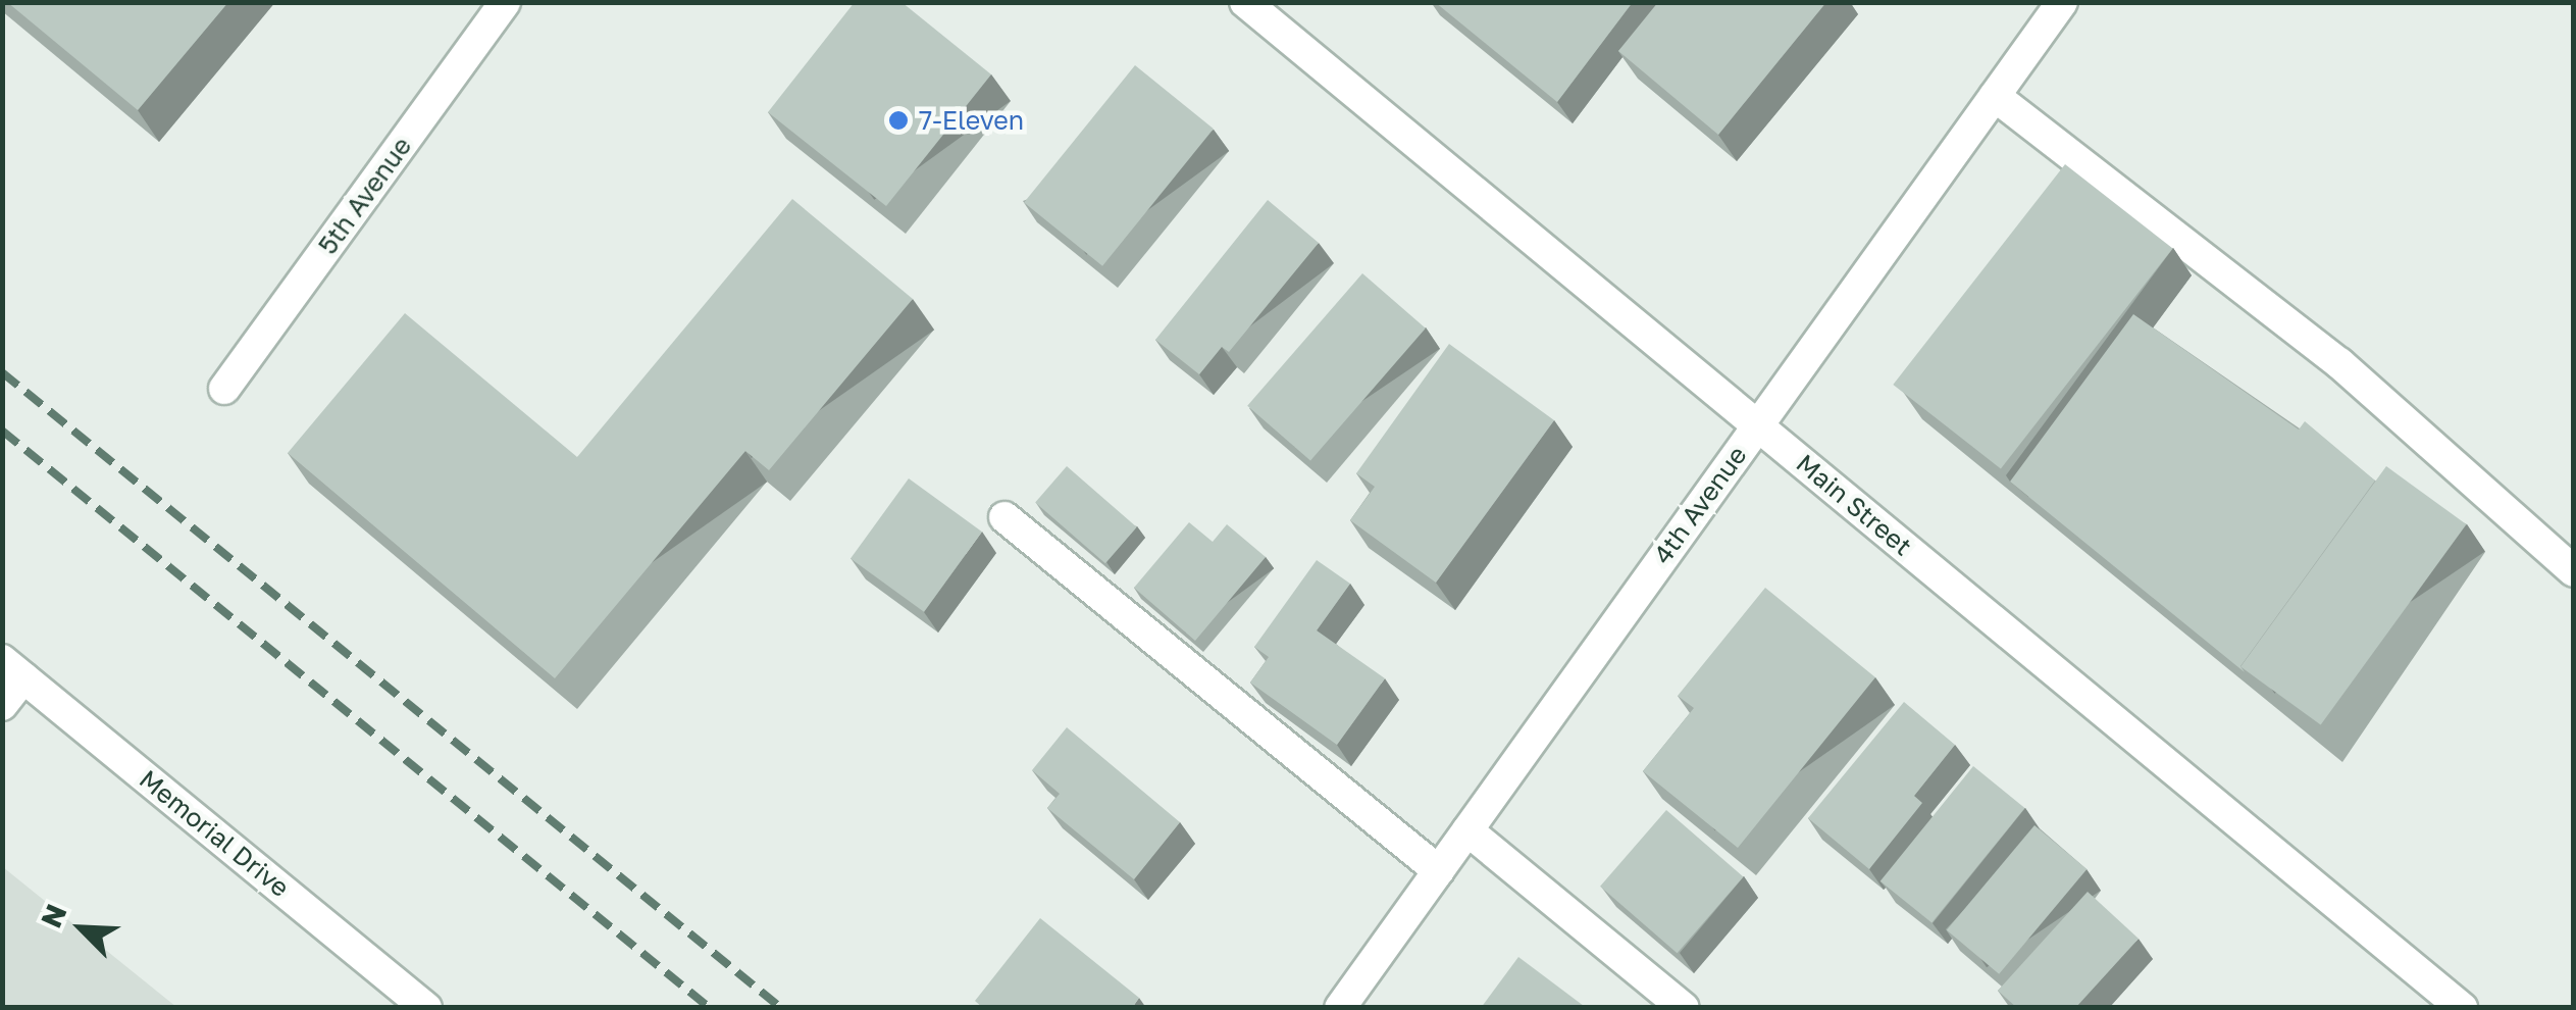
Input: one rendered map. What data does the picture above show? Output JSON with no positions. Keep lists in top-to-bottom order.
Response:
{
  "streets": {
    "street": [
      "5th Avenue",
      "4th Avenue",
      "Main Street",
      "Memorial Drive"
    ]
  },
  "crossings": [
    ["4th Avenue", "Main Street"]
  ],
  "places": ["7-Eleven"],
  "north": "top left"
}
